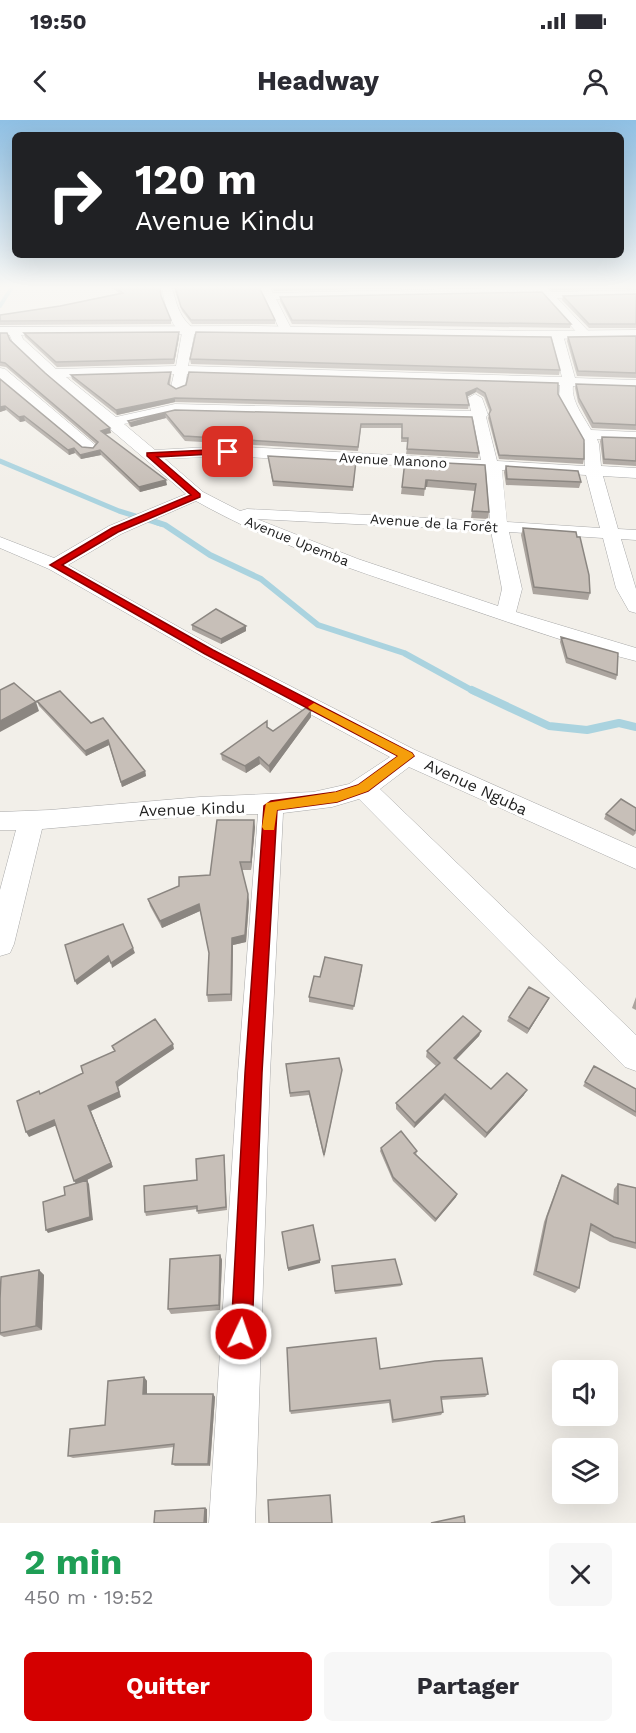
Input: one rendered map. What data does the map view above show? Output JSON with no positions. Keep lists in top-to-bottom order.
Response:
{
  "streets": {
    "street": [
      "Avenue Manono",
      "Avenue de la Forêt",
      "Avenue Upemba",
      "Avenue Nguba",
      "Avenue Kindu"
    ]
  },
  "crossings": [
    ["Avenue Manono", "Avenue Upemba"],
    ["Avenue de la Forêt", "Avenue Upemba"],
    ["Avenue Nguba", "Avenue Kindu"]
  ],
  "page": {
    "status": "19:50",
    "header": "Headway",
    "turn": ["120 m", "Avenue Kindu"],
    "heading": ["2 min", "450 m · 19:52"],
    "buttons": ["Quitter", "Partager"]
  }
}
